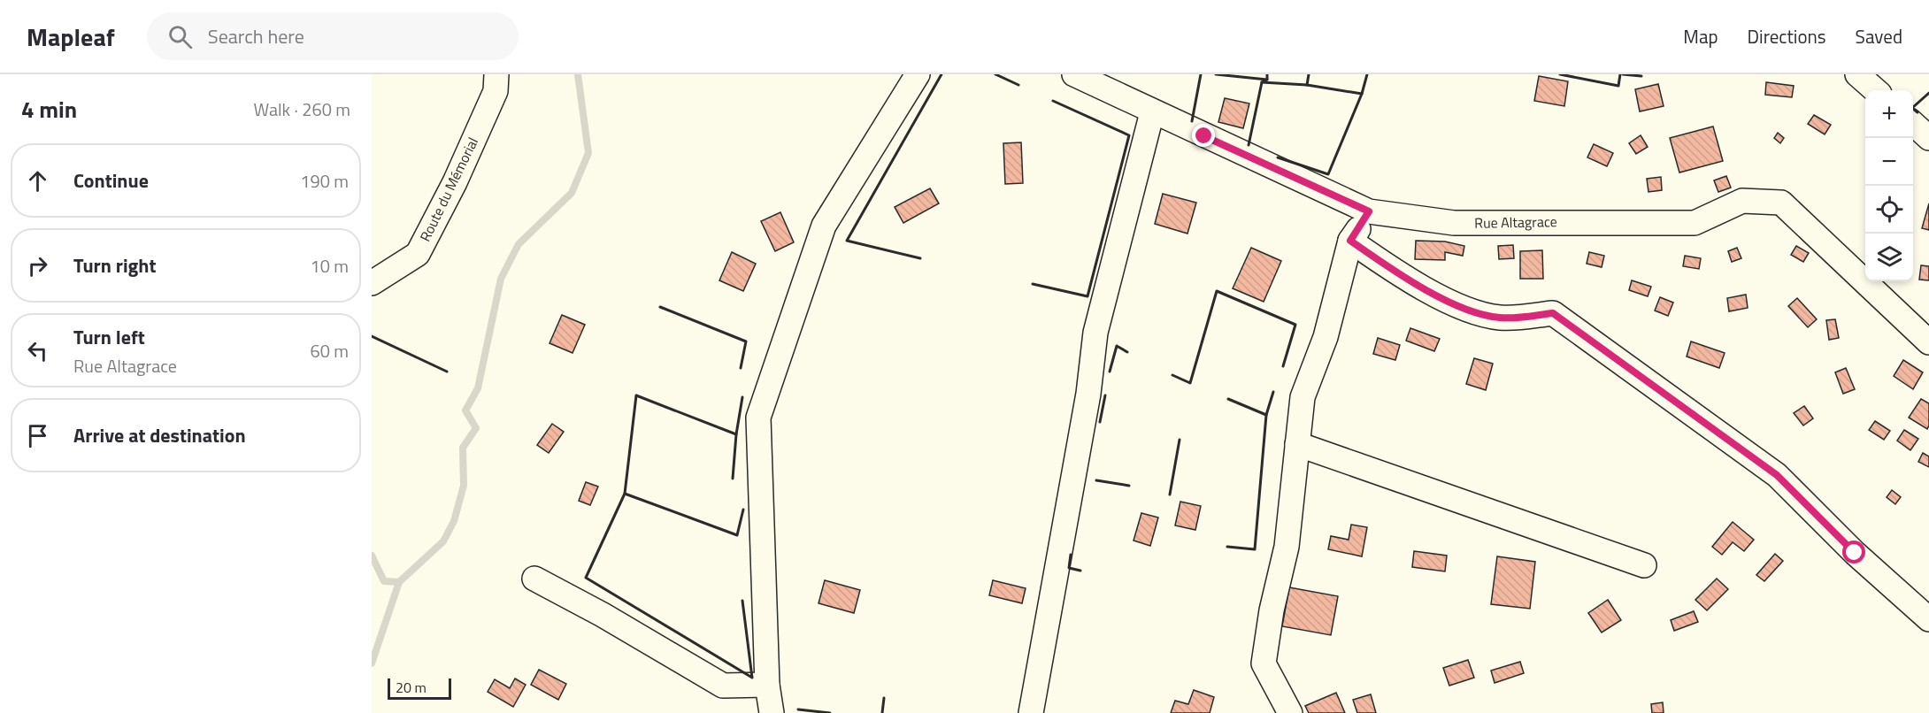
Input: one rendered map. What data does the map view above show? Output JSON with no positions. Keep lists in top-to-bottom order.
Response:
{
  "streets": {
    "street": ["Route du Mémorial", "Rue Altagrace"]
  },
  "scale_bar": "20 m",
  "page": {
    "header": "Mapleaf",
    "search": "Search here",
    "nav": ["Map", "Directions", "Saved"],
    "heading": ["4 min", "Walk · 260 m"],
    "map_buttons": ["+", "−"],
    "list": [
      ["Continue", "190 m"],
      ["Turn right", "10 m"],
      ["Turn left", "Rue Altagrace", "60 m"],
      "Arrive at destination"
    ],
    "scale": "20 m"
  }
}
